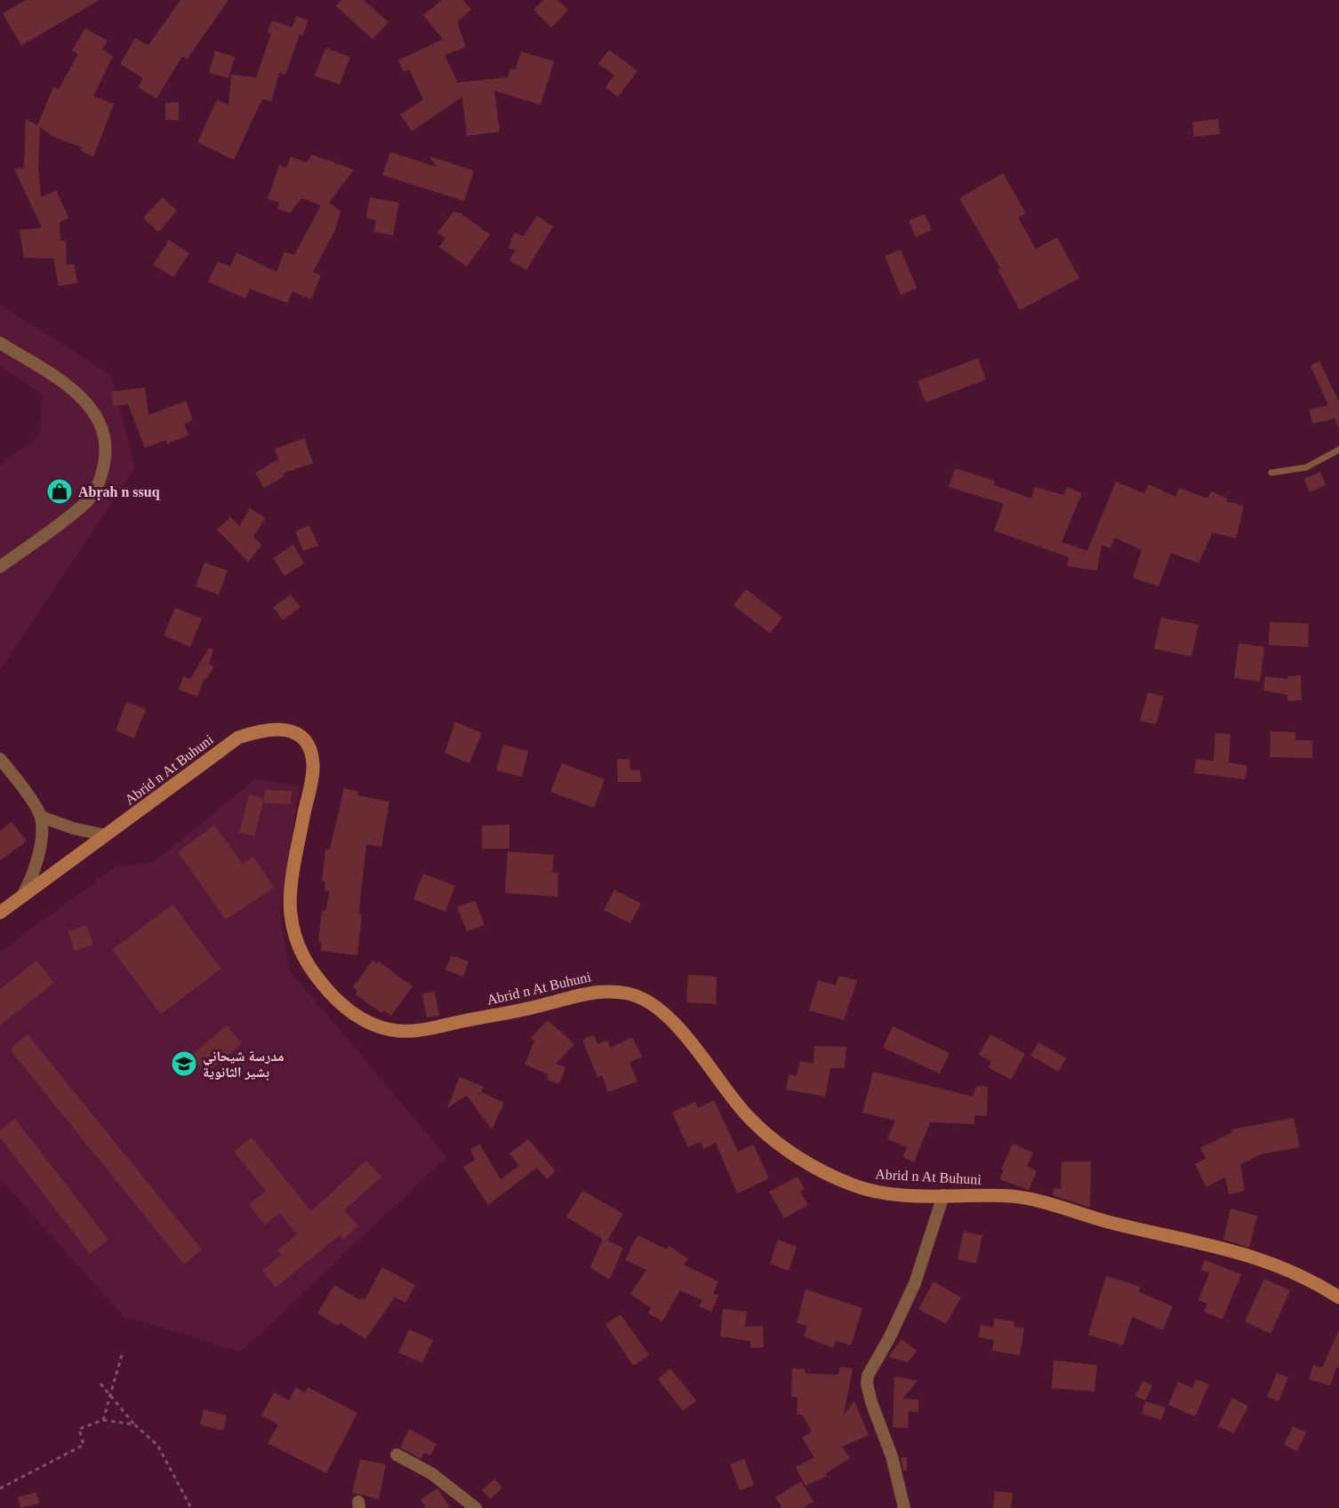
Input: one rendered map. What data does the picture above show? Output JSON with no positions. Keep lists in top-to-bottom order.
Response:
{
  "streets": {
    "street": ["Abrid n At Buhuni"]
  },
  "places": {
    "shop": ["Abṛah n ssuq"],
    "school or university": ["مدرسة شيحاني بشير الثانوية"]
  }
}
